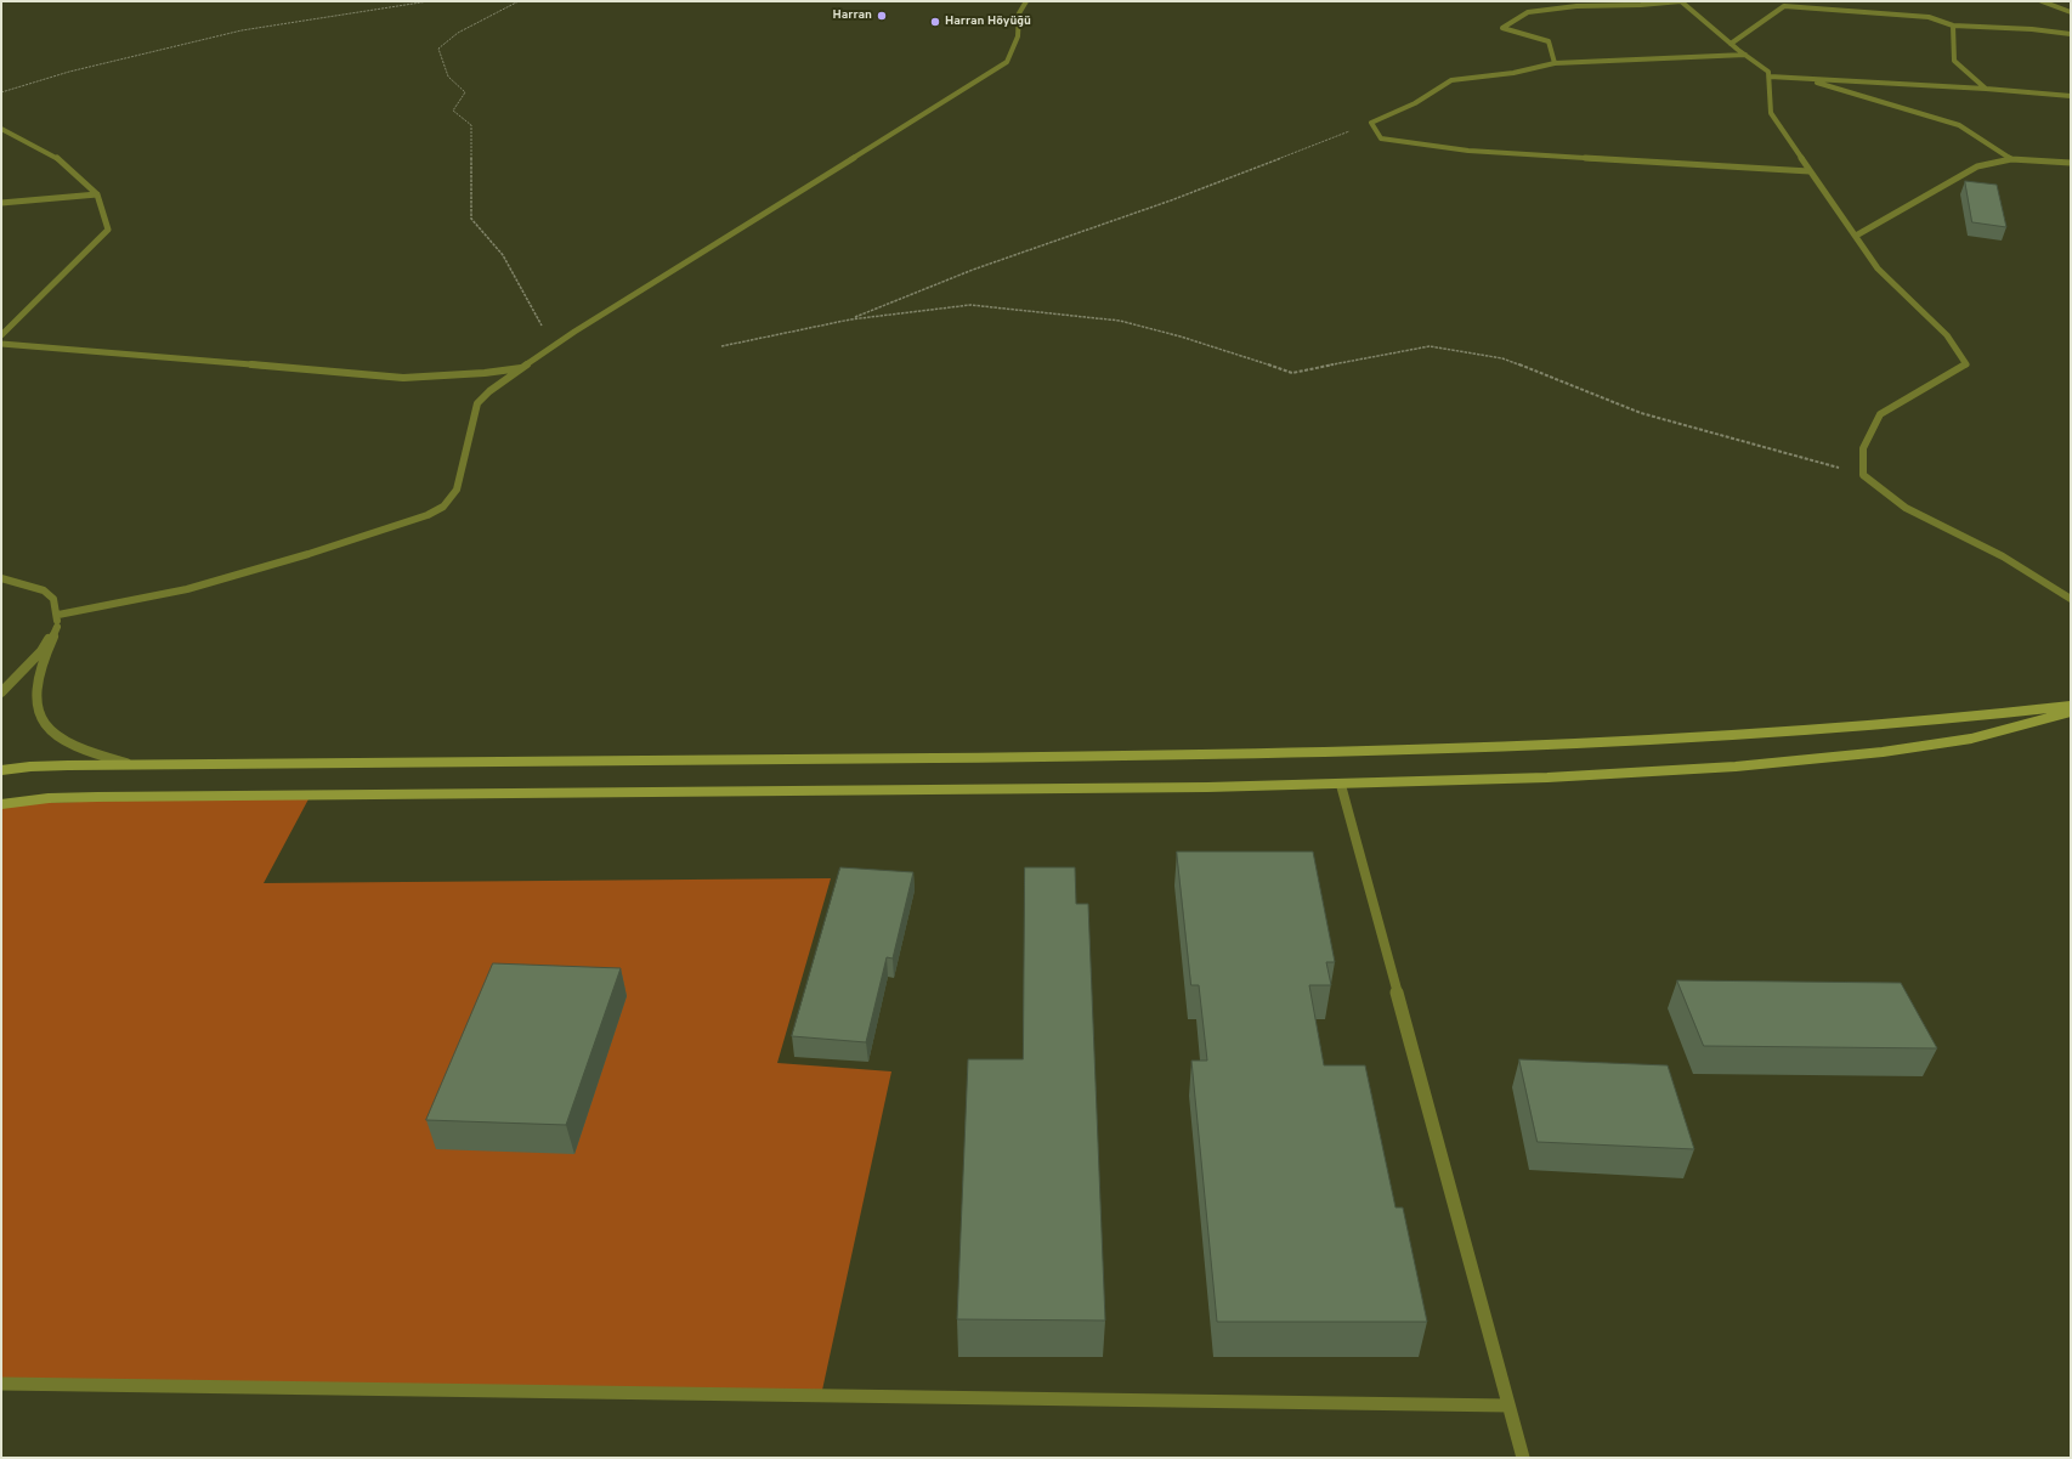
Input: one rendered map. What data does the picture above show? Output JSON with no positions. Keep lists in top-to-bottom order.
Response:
{
  "places": ["Harran", "Harran Höyüğü"]
}
